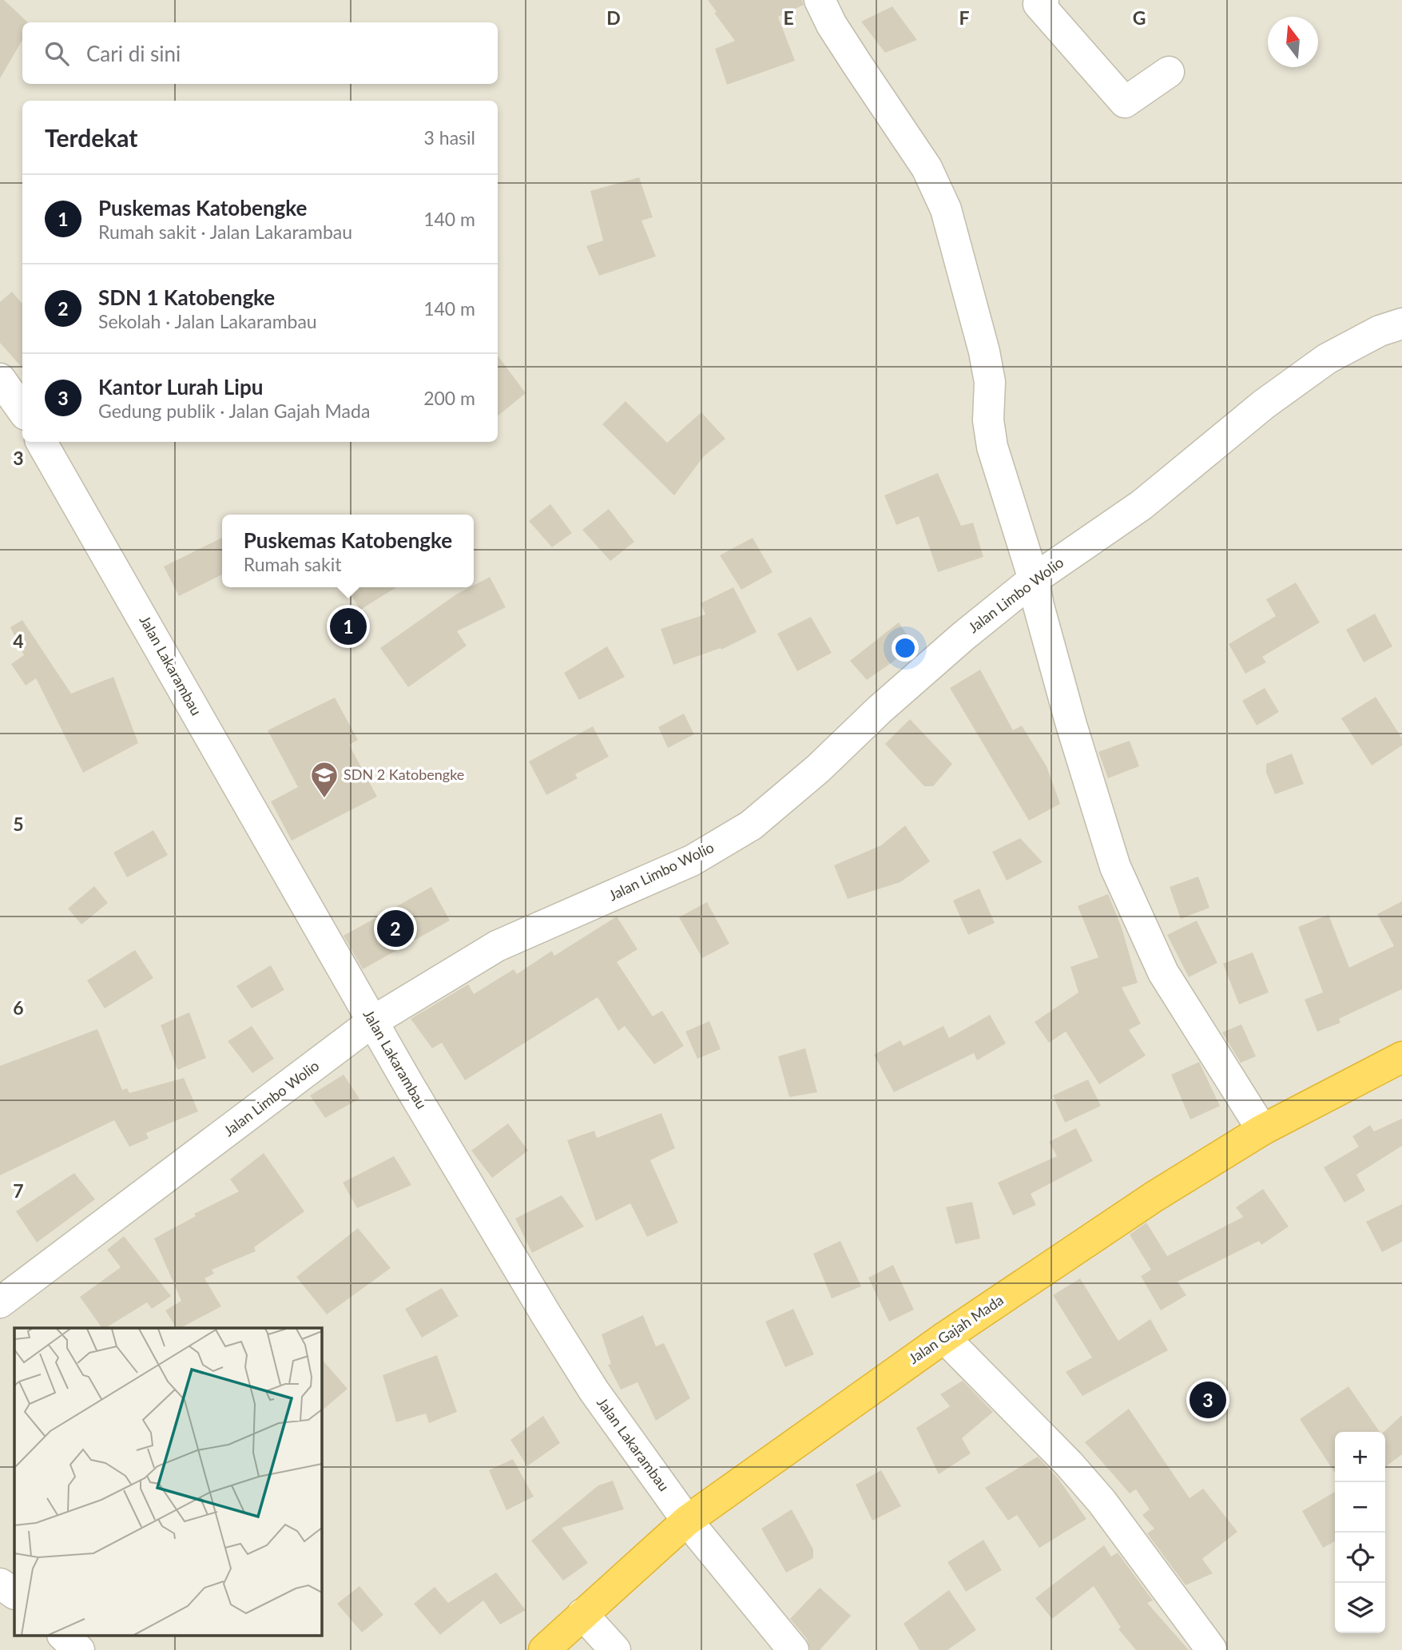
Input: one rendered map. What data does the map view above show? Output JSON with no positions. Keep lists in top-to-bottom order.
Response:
{
  "streets": {
    "highway": ["Jalan Gajah Mada"],
    "street": ["Jalan Limbo Wolio", "Jalan Lakarambau"]
  },
  "crossings": [
    ["Jalan Limbo Wolio", "Jalan Lakarambau"],
    ["Jalan Lakarambau", "Jalan Gajah Mada"]
  ],
  "places": {
    "school or university": ["SDN 2 Katobengke"]
  },
  "north": "top",
  "page": {
    "search": "Cari di sini",
    "heading": ["Terdekat", "3 hasil"],
    "list": [
      {
        "mark": "1",
        "name": "Puskemas Katobengke",
        "note": "Rumah sakit · Jalan Lakarambau",
        "value": "140 m"
      },
      {
        "mark": "2",
        "name": "SDN 1 Katobengke",
        "note": "Sekolah · Jalan Lakarambau",
        "value": "140 m"
      },
      {
        "mark": "3",
        "name": "Kantor Lurah Lipu",
        "note": "Gedung publik · Jalan Gajah Mada",
        "value": "200 m"
      }
    ],
    "popup": ["Puskemas Katobengke", "Rumah sakit"],
    "pins": ["1", "2", "3"],
    "map_buttons": ["+", "−"]
  },
  "grid": {
    "columns": [
      "D",
      "E",
      "F",
      "G"
    ],
    "rows": [
      "3",
      "4",
      "5",
      "6",
      "7"
    ]
  }
}
